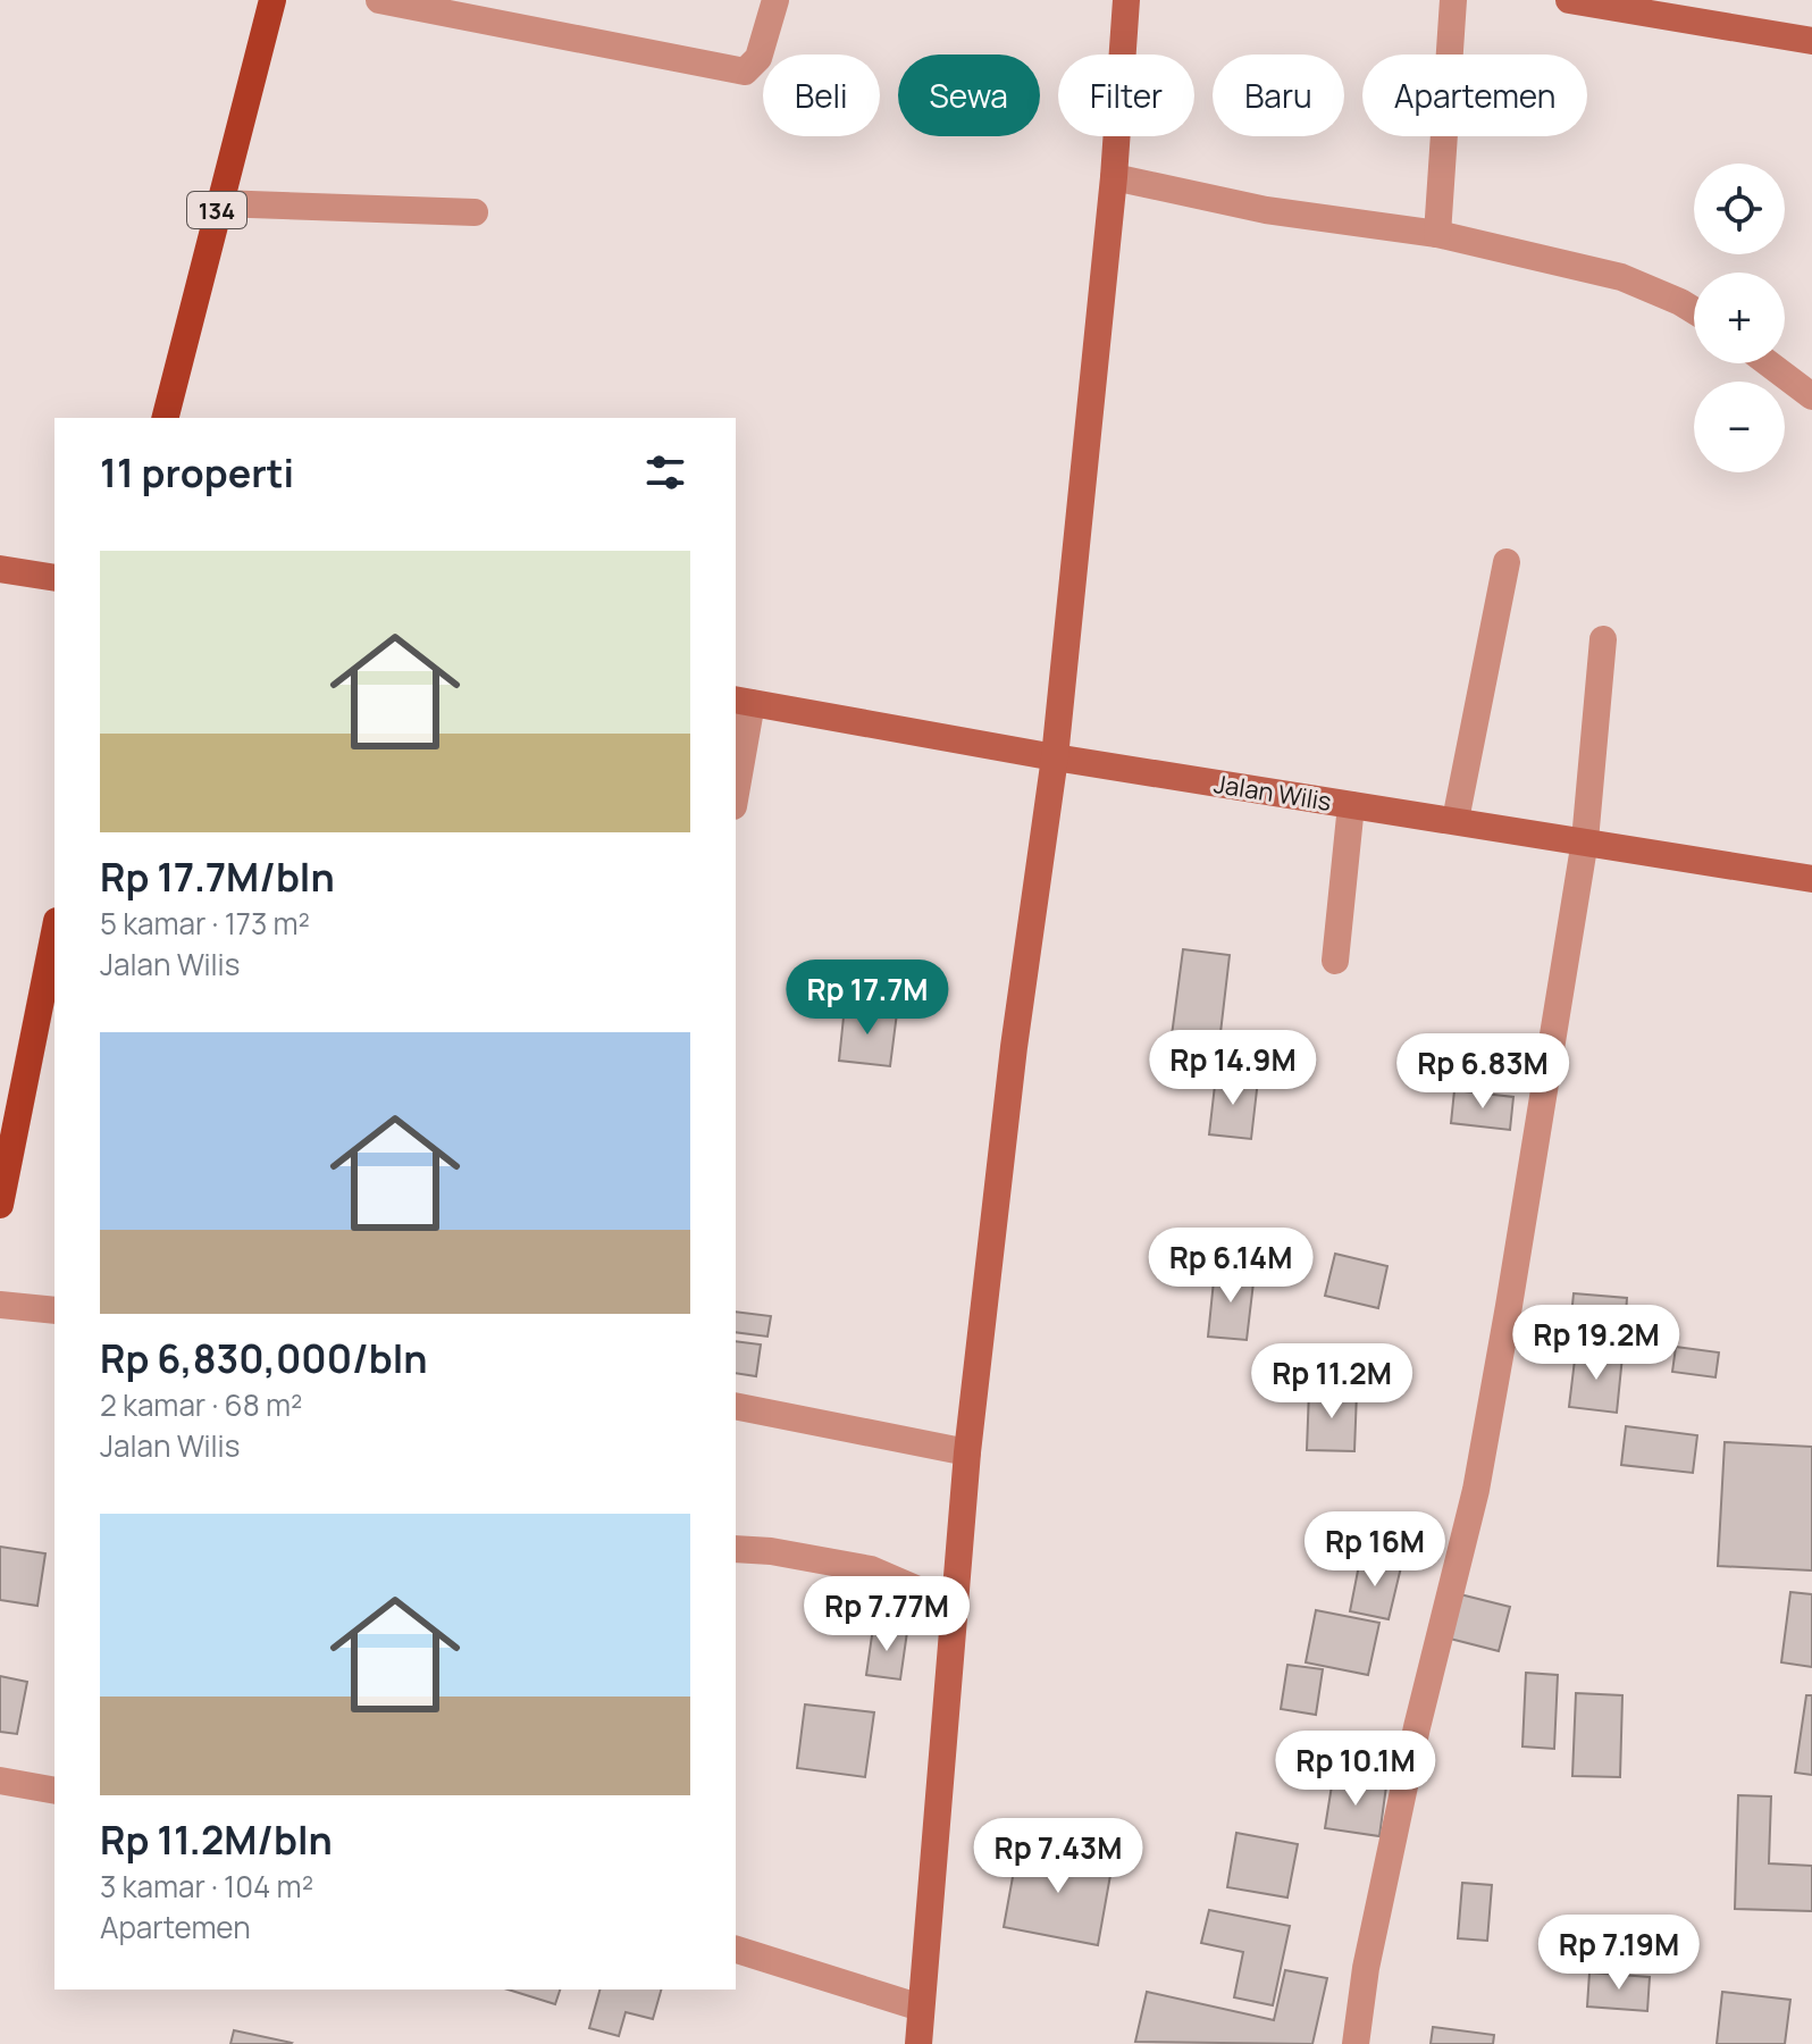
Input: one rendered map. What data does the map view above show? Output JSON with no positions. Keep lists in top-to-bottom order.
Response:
{
  "streets": {
    "main road": ["134", "Jalan Wilis"]
  },
  "page": {
    "chip": [
      "Beli",
      "Sewa",
      "Filter",
      "Baru",
      "Apartemen"
    ],
    "map_buttons": ["+", "−"],
    "heading": "11 properti",
    "list": [
      {
        "name": "Rp 17.7M/bln",
        "note": "5 kamar · 173 m² · Jalan Wilis"
      },
      {
        "name": "Rp 6,830,000/bln",
        "note": "2 kamar · 68 m² · Jalan Wilis"
      },
      {
        "name": "Rp 11.2M/bln",
        "note": "3 kamar · 104 m² · Apartemen"
      }
    ],
    "price": [
      "Rp 17.7M",
      "Rp 14.9M",
      "Rp 6.83M",
      "Rp 6.14M",
      "Rp 19.2M",
      "Rp 11.2M",
      "Rp 16M",
      "Rp 7.77M",
      "Rp 10.1M",
      "Rp 7.43M",
      "Rp 7.19M"
    ]
  }
}
